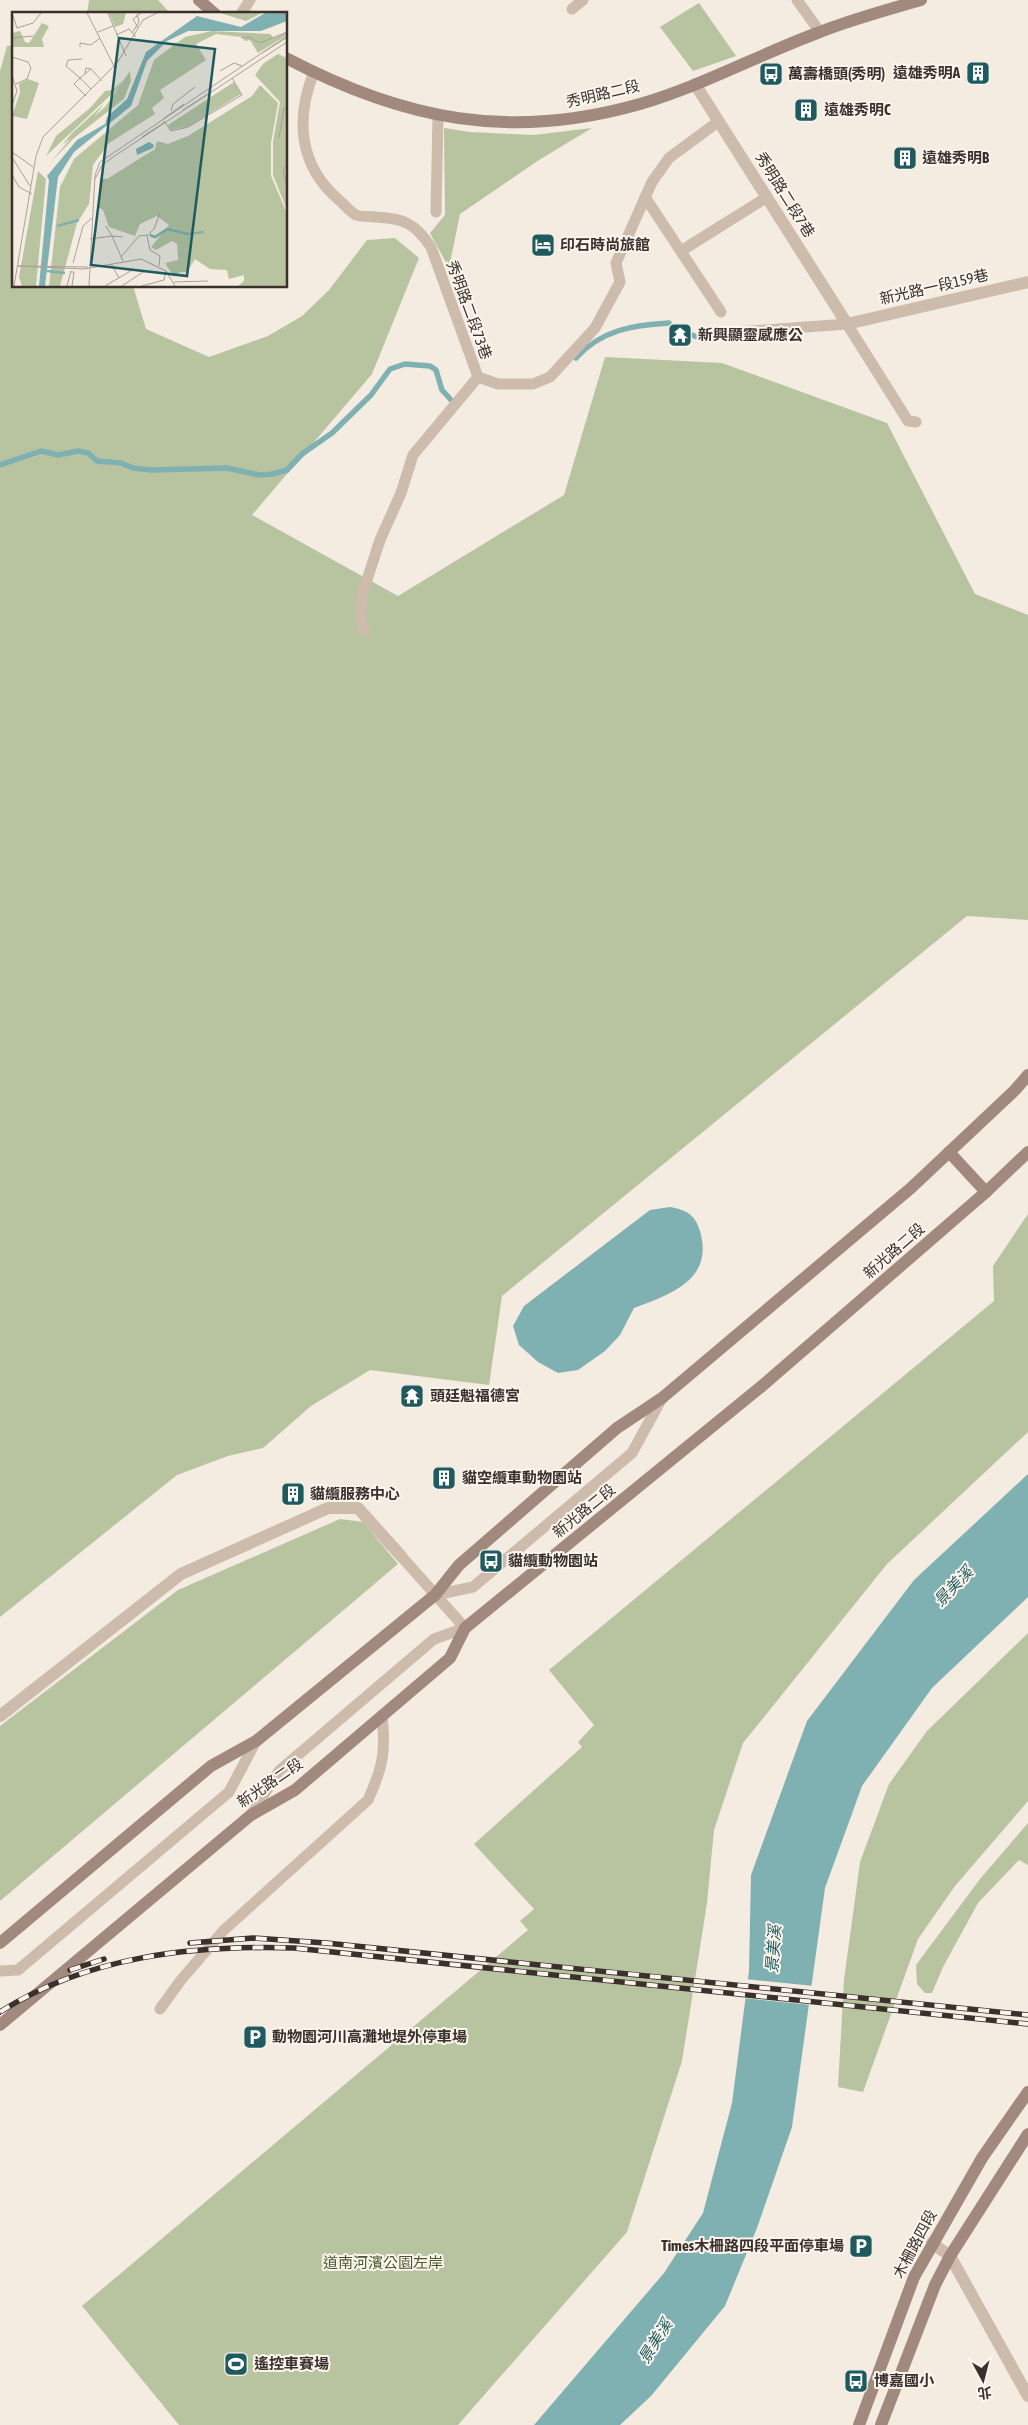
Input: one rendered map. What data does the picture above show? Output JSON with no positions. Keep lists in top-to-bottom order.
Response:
{
  "streets": {
    "street": [
      "秀明路二段",
      "秀明路二段7巷",
      "新光路一段159巷",
      "新光路二段",
      "木柵路四段"
    ],
    "lane": ["秀明路二段73巷"]
  },
  "crossings": [
    ["秀明路二段", "秀明路二段7巷"],
    ["秀明路二段", "秀明路二段73巷"],
    ["秀明路二段7巷", "新光路一段159巷"]
  ],
  "water": ["景美溪"],
  "parks": ["道南河濱公園左岸"],
  "places": {
    "building": [
      "遠雄秀明A",
      "遠雄秀明C",
      "遠雄秀明B",
      "貓空纜車動物園站",
      "貓纜服務中心"
    ],
    "bus stop": ["萬壽橋頭(秀明)", "貓纜動物園站", "博嘉國小"],
    "hotel": ["印石時尚旅館"],
    "temple": ["新興顯靈感應公", "頭廷魁福德宮"],
    "parking": ["動物園河川高灘地堤外停車場", "Times木柵路四段平面停車場"],
    "sports": ["遙控車賽場"]
  },
  "north": "bottom"
}
